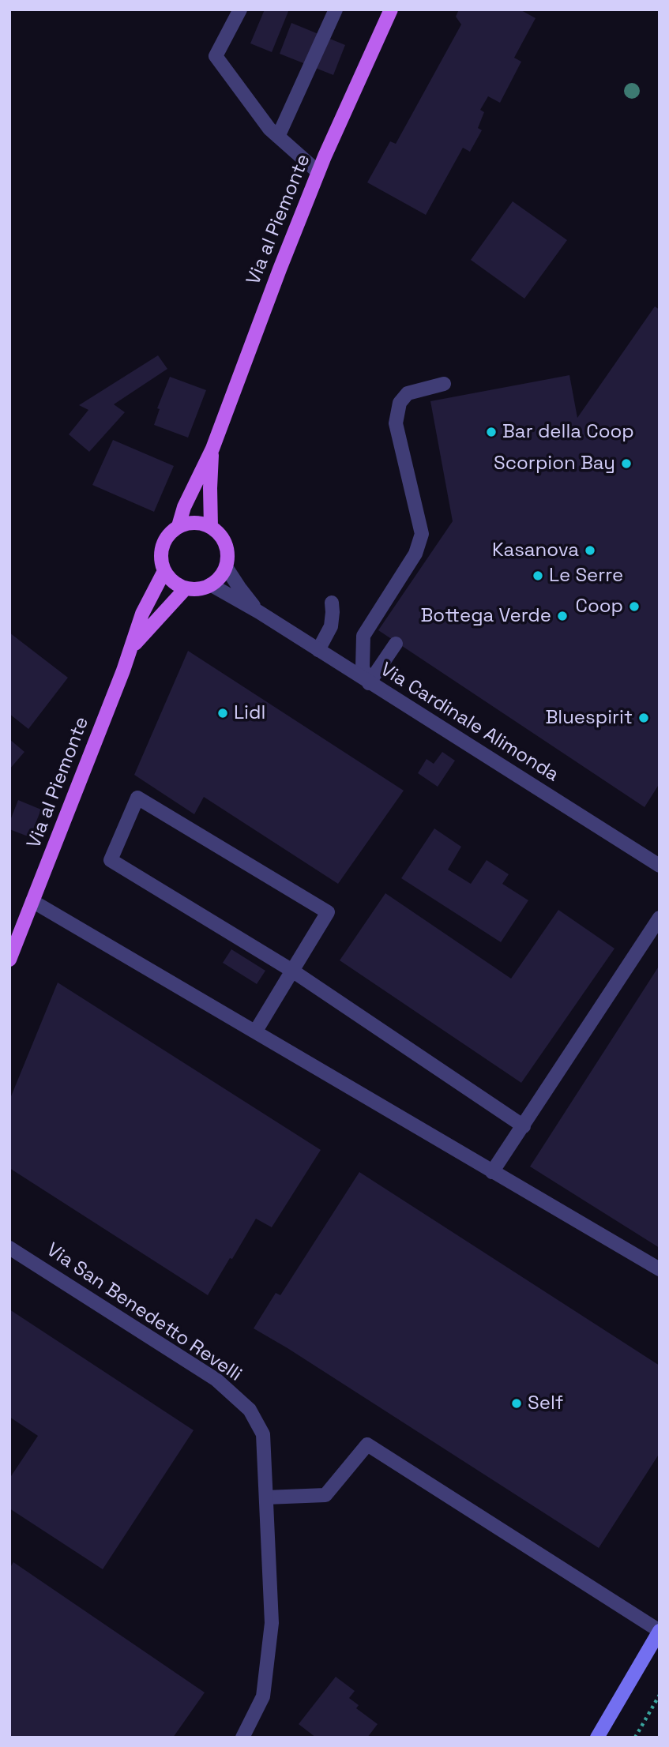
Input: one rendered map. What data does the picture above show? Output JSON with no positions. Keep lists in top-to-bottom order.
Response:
{
  "streets": {
    "main road": ["Via al Piemonte"],
    "street": ["Via Cardinale Alimonda", "Via San Benedetto Revelli"]
  },
  "crossings": [
    ["Via al Piemonte", "Via Cardinale Alimonda"]
  ],
  "places": [
    "Bar della Coop",
    "Scorpion Bay",
    "Kasanova",
    "Le Serre",
    "Coop",
    "Bottega Verde",
    "Lidl",
    "Bluespirit",
    "Self"
  ]
}
